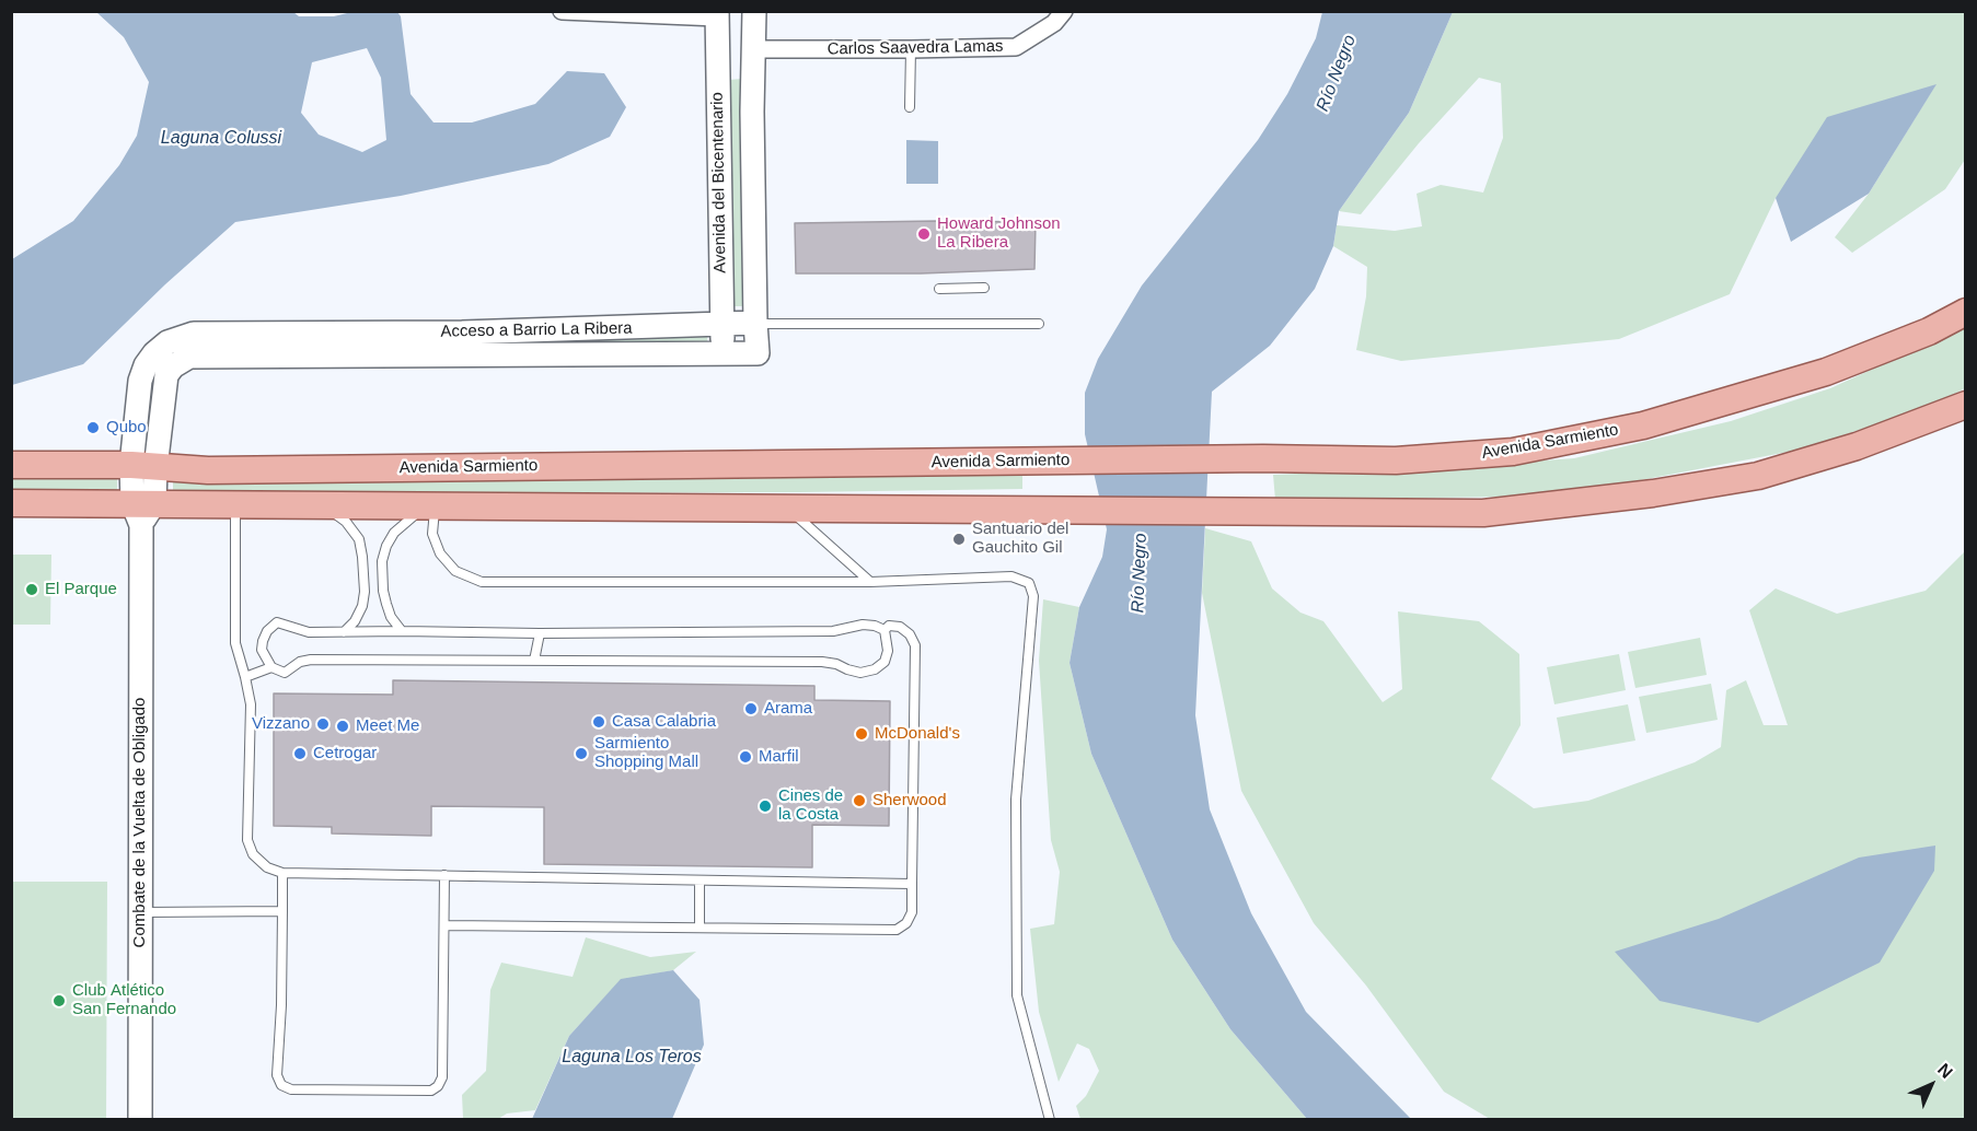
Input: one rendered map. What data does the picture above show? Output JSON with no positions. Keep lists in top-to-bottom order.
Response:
{
  "streets": {
    "main road": ["Avenida Sarmiento"],
    "street": [
      "Carlos Saavedra Lamas",
      "Avenida del Bicentenario",
      "Acceso a Barrio La Ribera",
      "Combate de la Vuelta de Obligado"
    ]
  },
  "crossings": [
    ["Carlos Saavedra Lamas", "Avenida del Bicentenario"],
    ["Avenida del Bicentenario", "Acceso a Barrio La Ribera"],
    ["Acceso a Barrio La Ribera", "Avenida Sarmiento"],
    ["Acceso a Barrio La Ribera", "Combate de la Vuelta de Obligado"],
    ["Avenida Sarmiento", "Combate de la Vuelta de Obligado"]
  ],
  "water": ["Río Negro", "Laguna Colussi", "Laguna Los Teros"],
  "places": [
    "Howard Johnson La Ribera",
    "Qubo",
    "Santuario del Gauchito Gil",
    "El Parque",
    "Arama",
    "Casa Calabria",
    "Vizzano",
    "Meet Me",
    "McDonald's",
    "Cetrogar",
    "Sarmiento Shopping Mall",
    "Marfil",
    "Sherwood",
    "Cines de la Costa",
    "Club Atlético San Fernando"
  ],
  "north": "top right"
}
